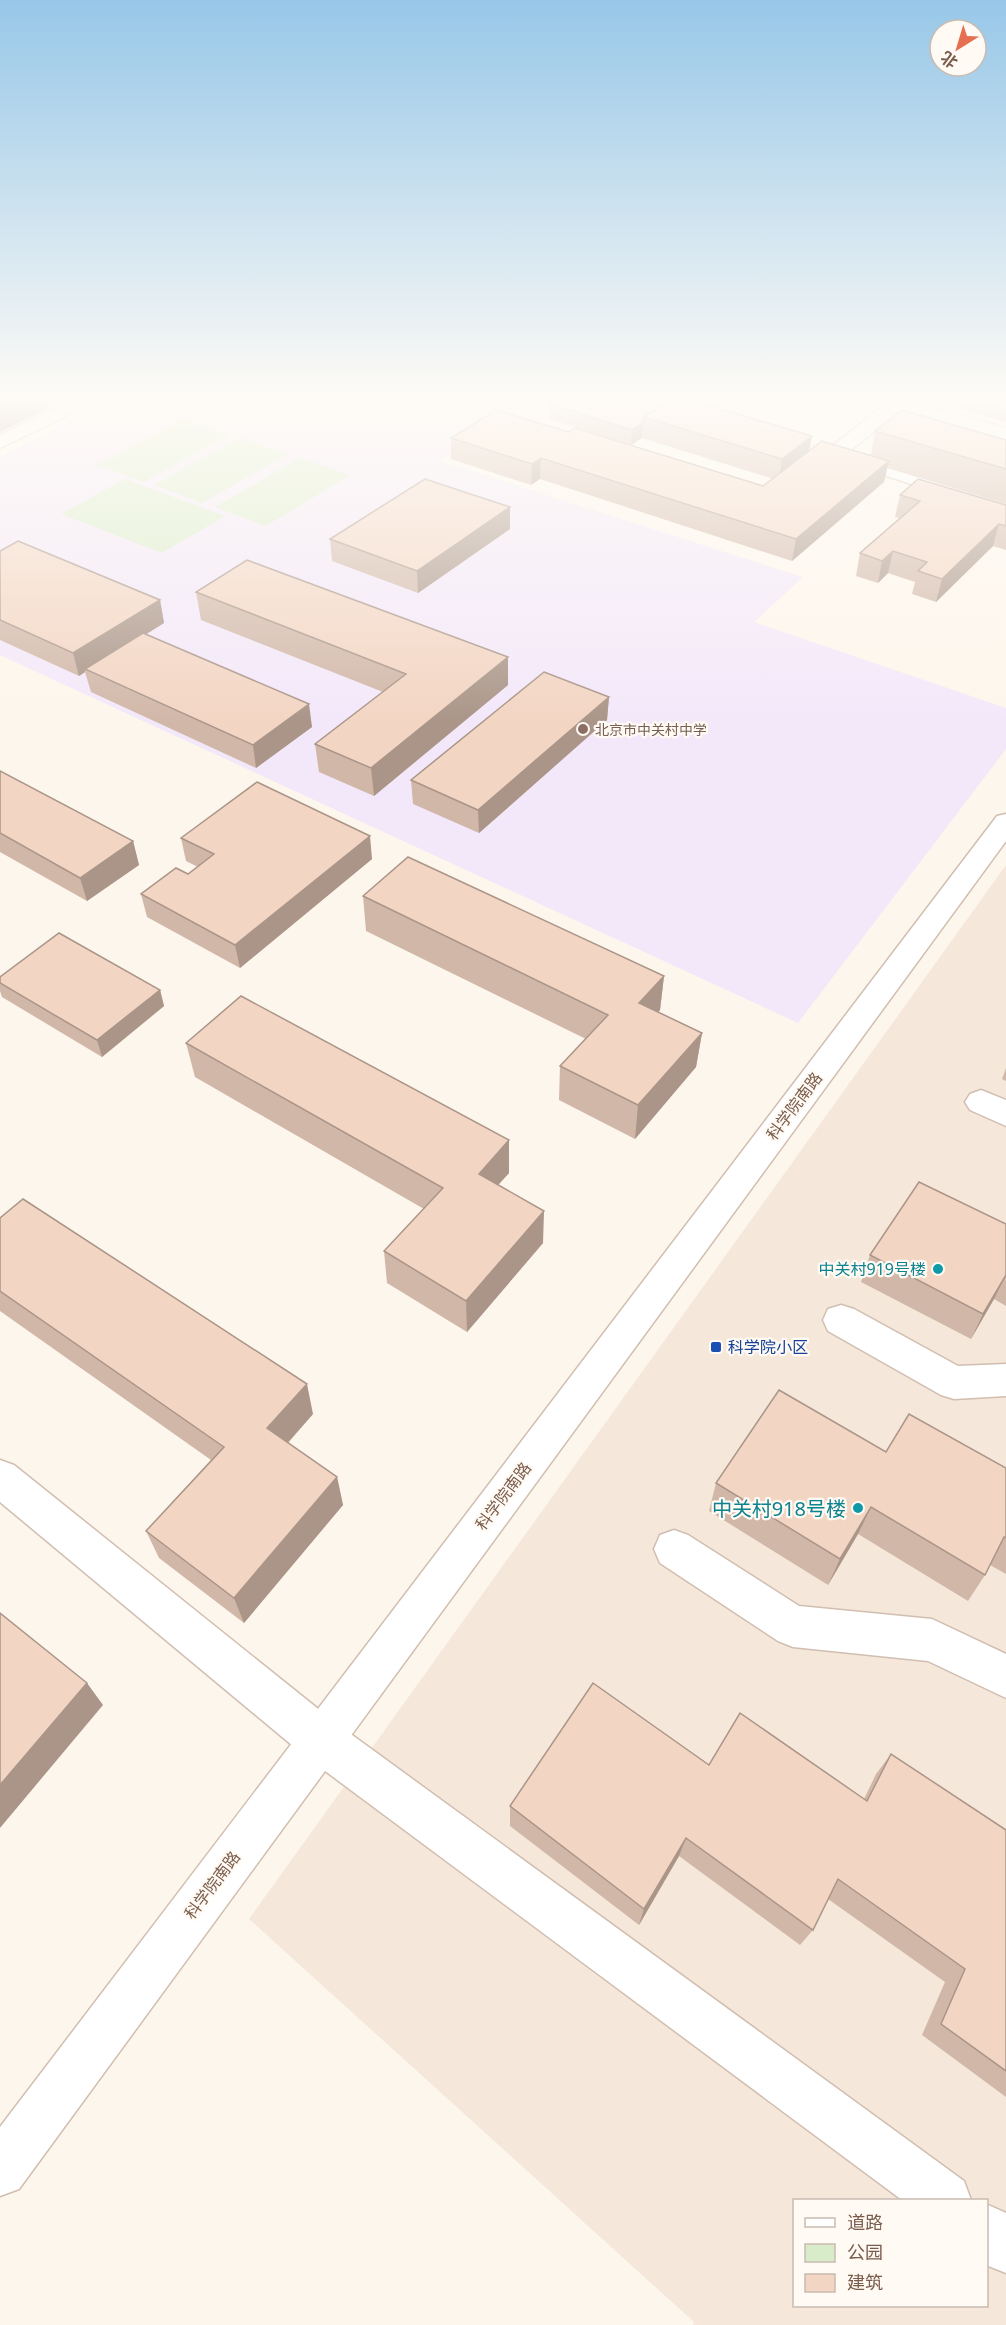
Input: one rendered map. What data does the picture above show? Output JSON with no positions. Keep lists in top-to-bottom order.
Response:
{
  "streets": {
    "street": ["科学院南路"]
  },
  "places": {
    "other": ["北京市中关村中学", "中关村919号楼", "中关村918号楼"],
    "transit": ["科学院小区"]
  },
  "legend": ["道路", "公园", "建筑"],
  "north": "bottom left"
}
